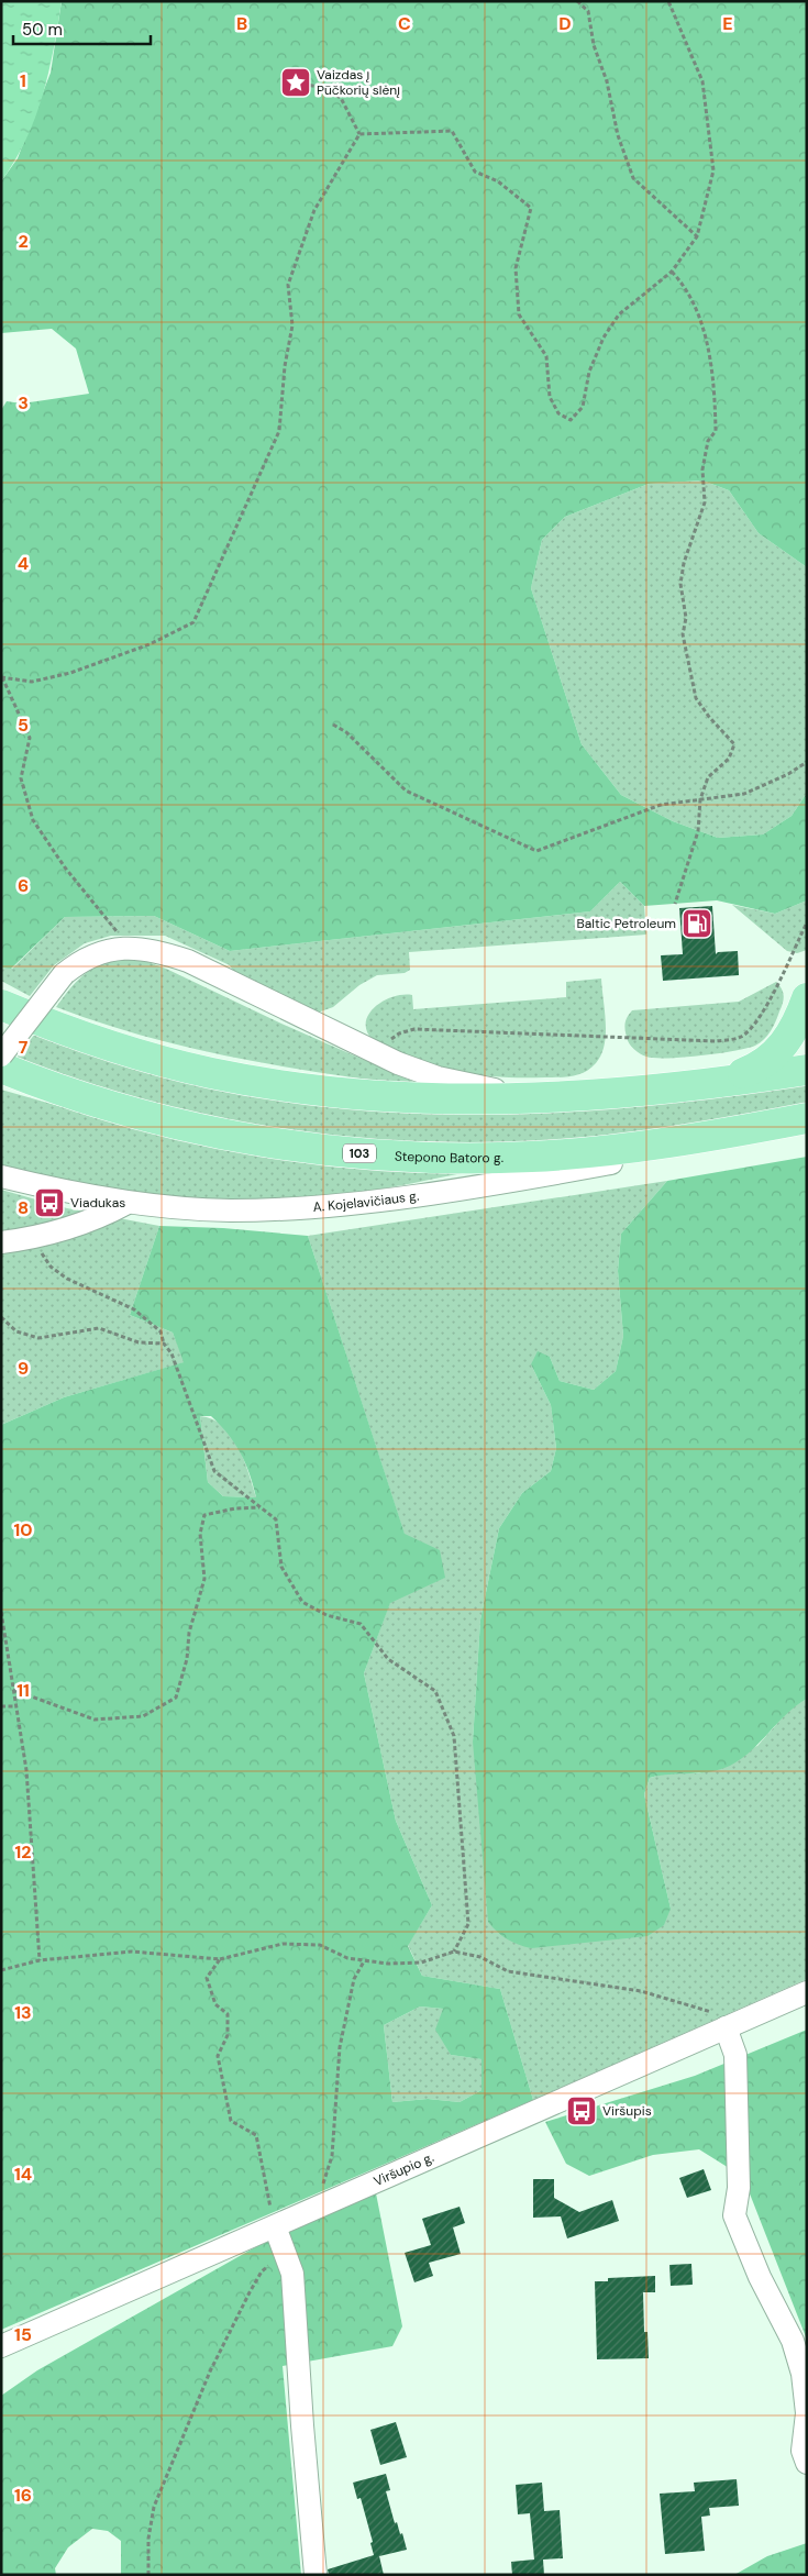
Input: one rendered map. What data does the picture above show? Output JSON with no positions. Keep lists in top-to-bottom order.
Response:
{
  "streets": {
    "main road": ["103", "Stepono Batoro g."],
    "street": ["A. Kojelavičiaus g.", "Viršupio g."]
  },
  "crossings": [
    ["Stepono Batoro g.", "A. Kojelavičiaus g."]
  ],
  "places": {
    "place": ["Vaizdas į Pūčkorių slėnį"],
    "fuel station": ["Baltic Petroleum"],
    "bus stop": ["Viadukas", "Viršupis"]
  },
  "scale_bar": "50 m",
  "grid": {
    "columns": [
      "B",
      "C",
      "D",
      "E"
    ],
    "rows": [
      "1",
      "2",
      "3",
      "4",
      "5",
      "6",
      "7",
      "8",
      "9",
      "10",
      "11",
      "12",
      "13",
      "14",
      "15",
      "16"
    ]
  }
}
